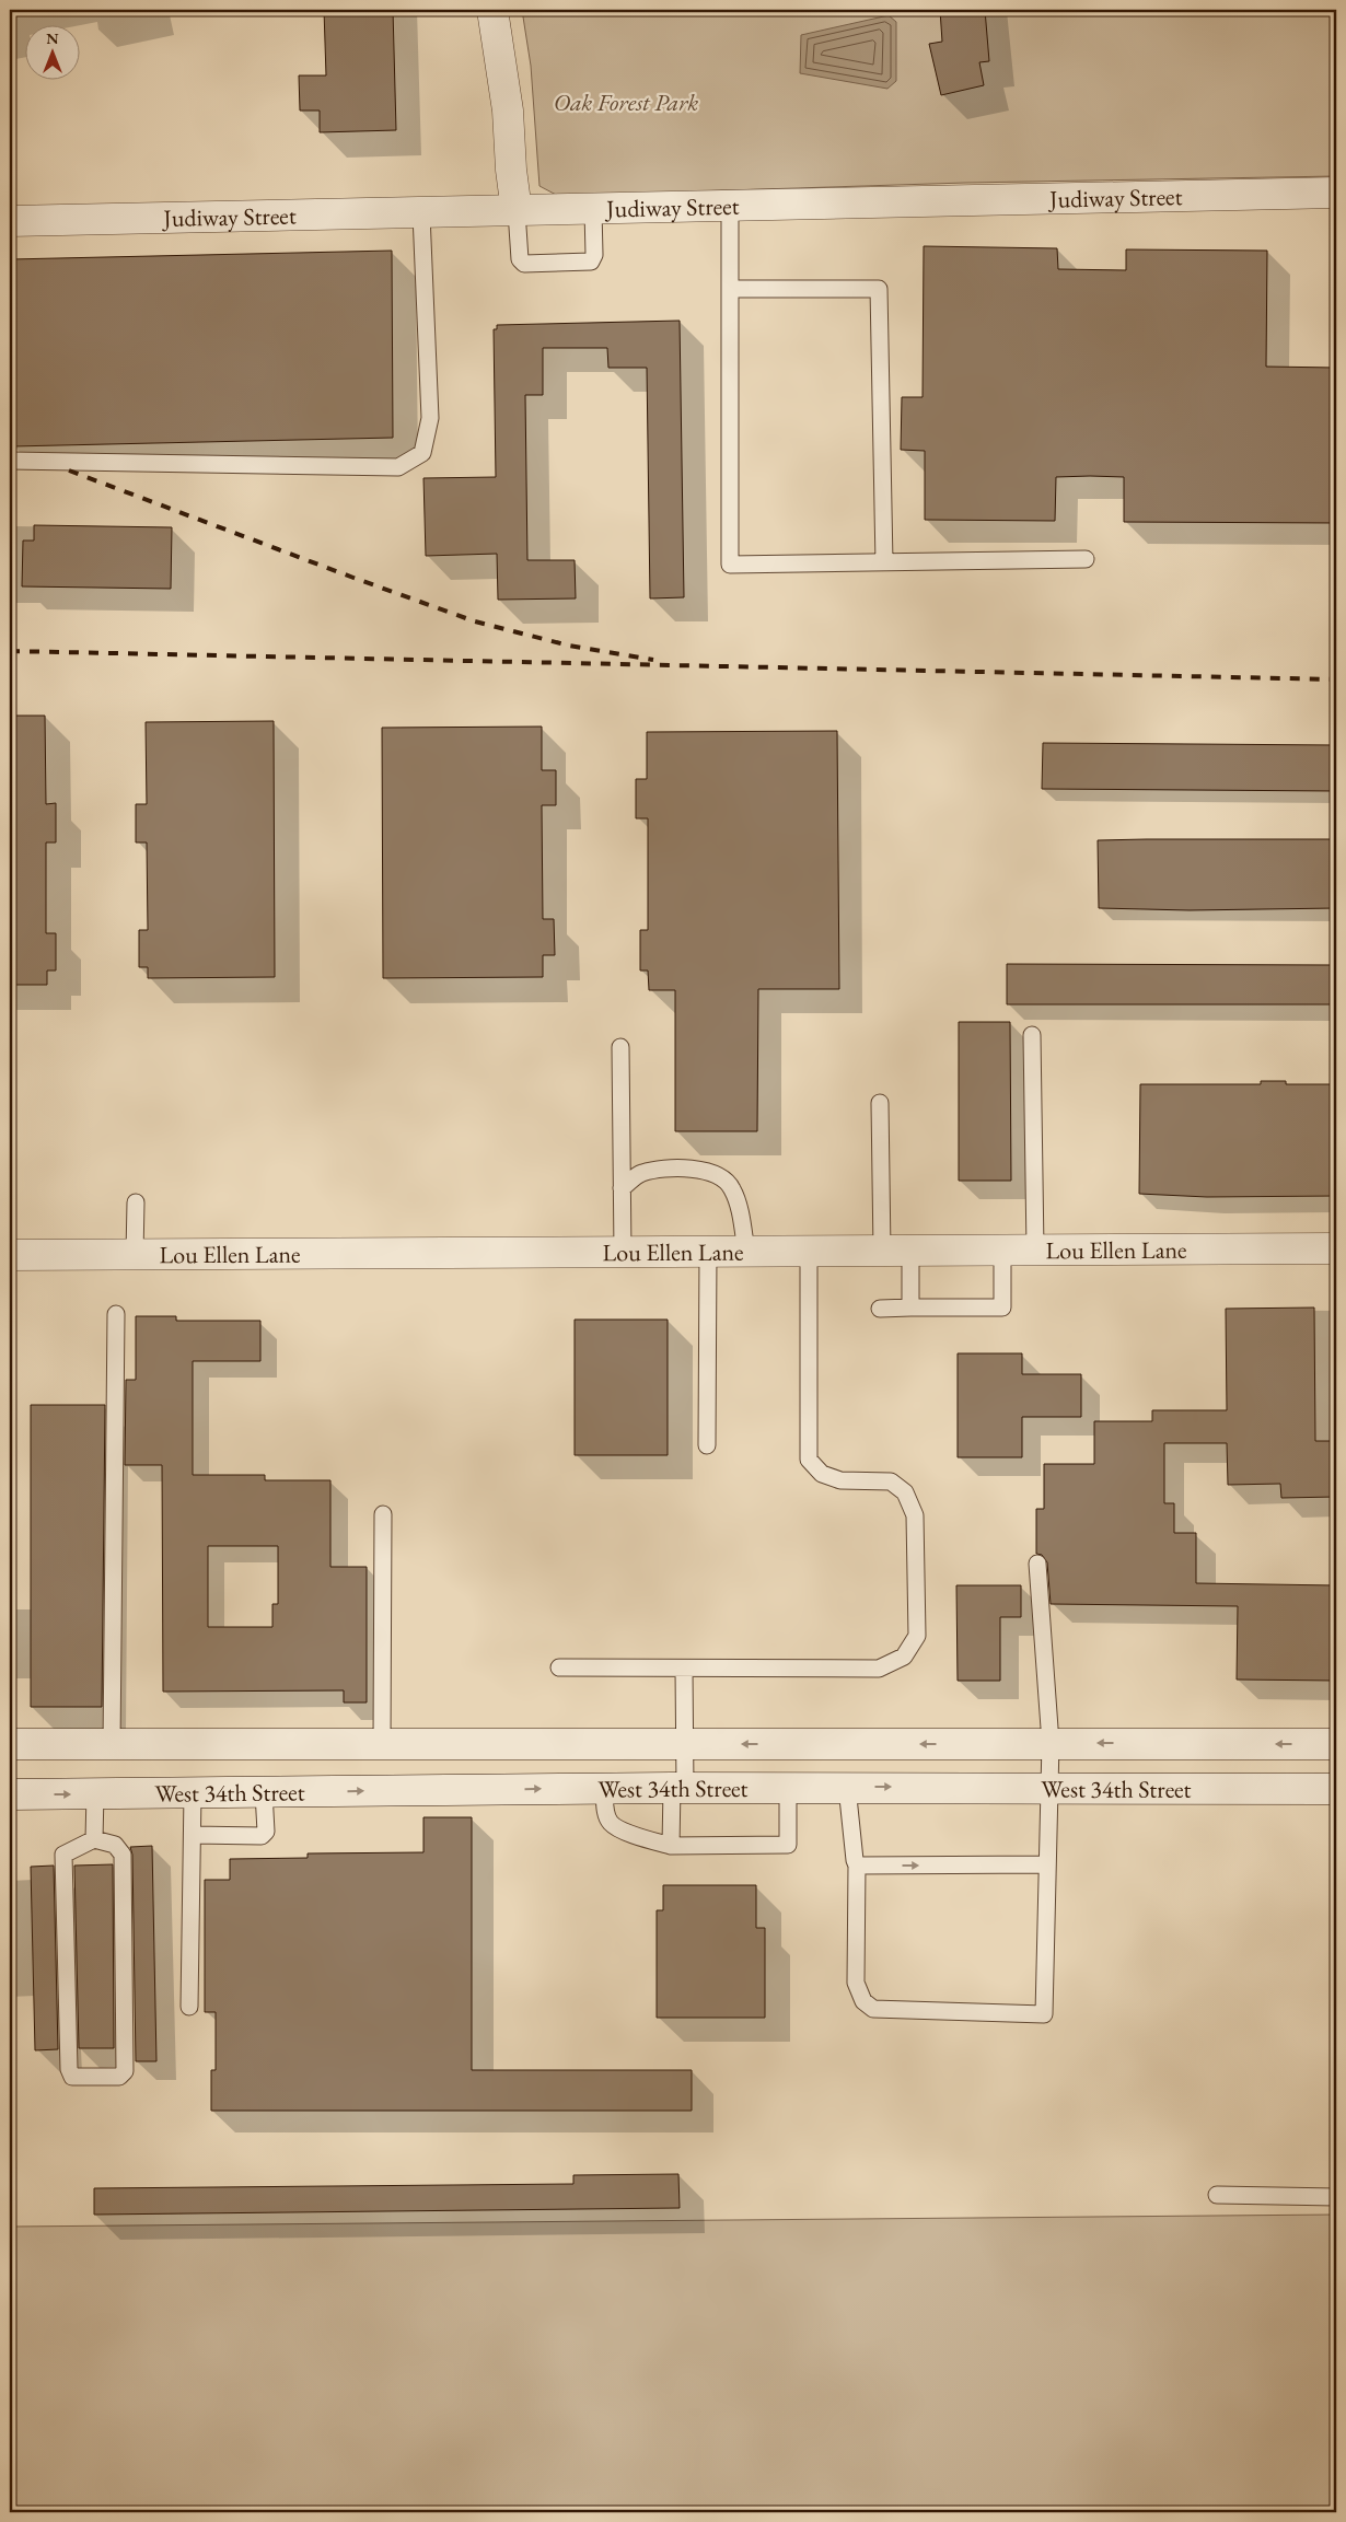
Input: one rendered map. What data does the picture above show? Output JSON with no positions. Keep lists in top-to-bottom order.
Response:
{
  "streets": {
    "street": ["Judiway Street", "Lou Ellen Lane", "West 34th Street"]
  },
  "parks": ["Oak Forest Park"],
  "north": "top"
}
